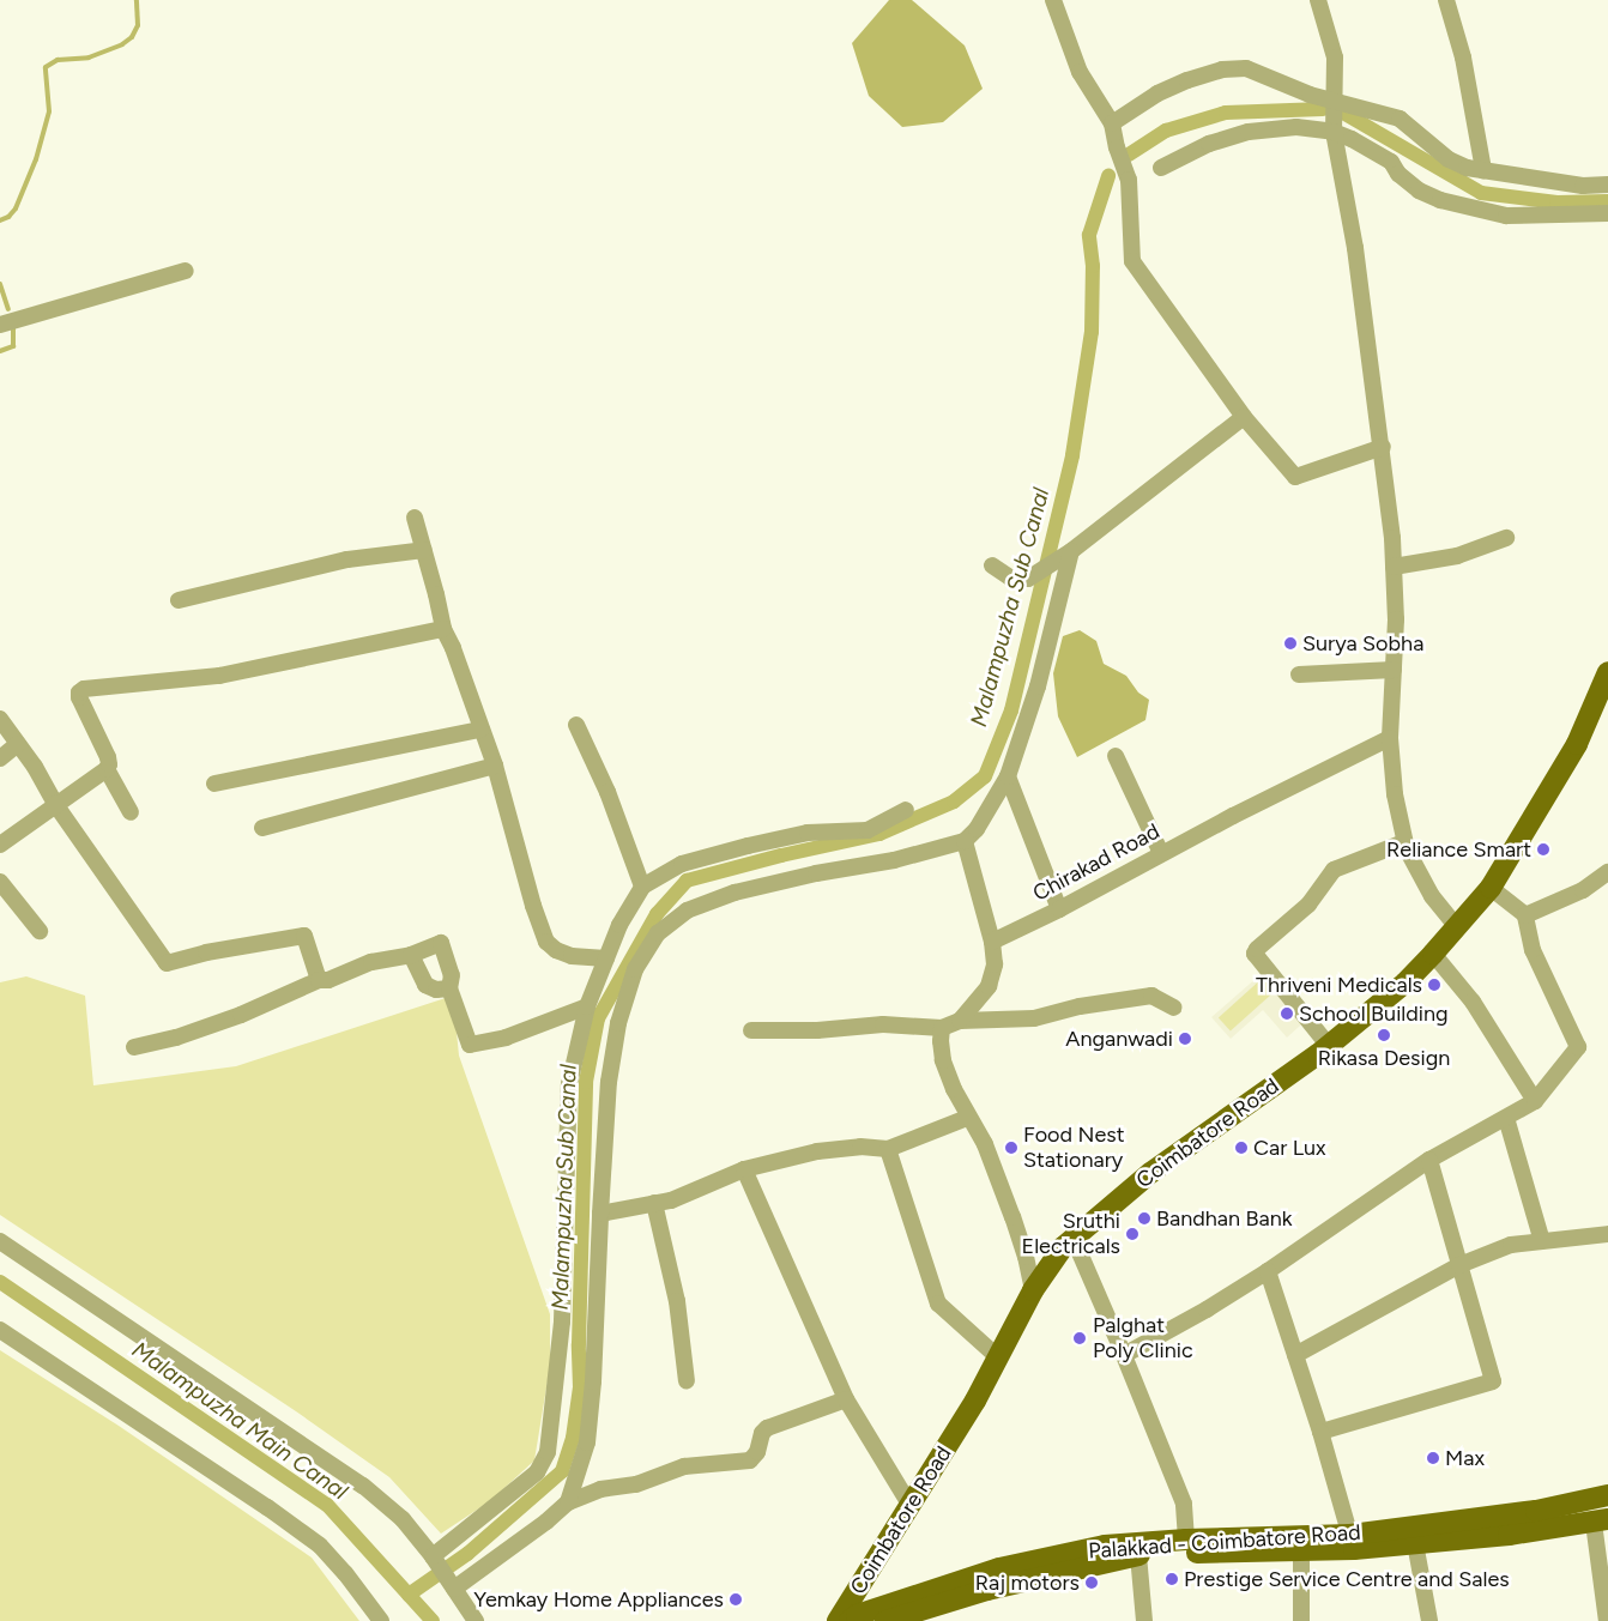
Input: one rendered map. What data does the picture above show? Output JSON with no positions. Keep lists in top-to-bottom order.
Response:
{
  "streets": {
    "main road": ["Coimbatore Road", "Palakkad - Coimbatore Road"],
    "street": ["Chirakad Road"]
  },
  "water": ["Malampuzha Sub Canal", "Malampuzha Main Canal"],
  "places": [
    "Surya Sobha",
    "Reliance Smart",
    "Thriveni Medicals",
    "School Building",
    "Rikasa Design",
    "Anganwadi",
    "Food Nest Stationary",
    "Car Lux",
    "Bandhan Bank",
    "Sruthi Electricals",
    "Palghat Poly Clinic",
    "Max",
    "Prestige Service Centre and Sales",
    "Raj motors",
    "Yemkay Home Appliances"
  ]
}
